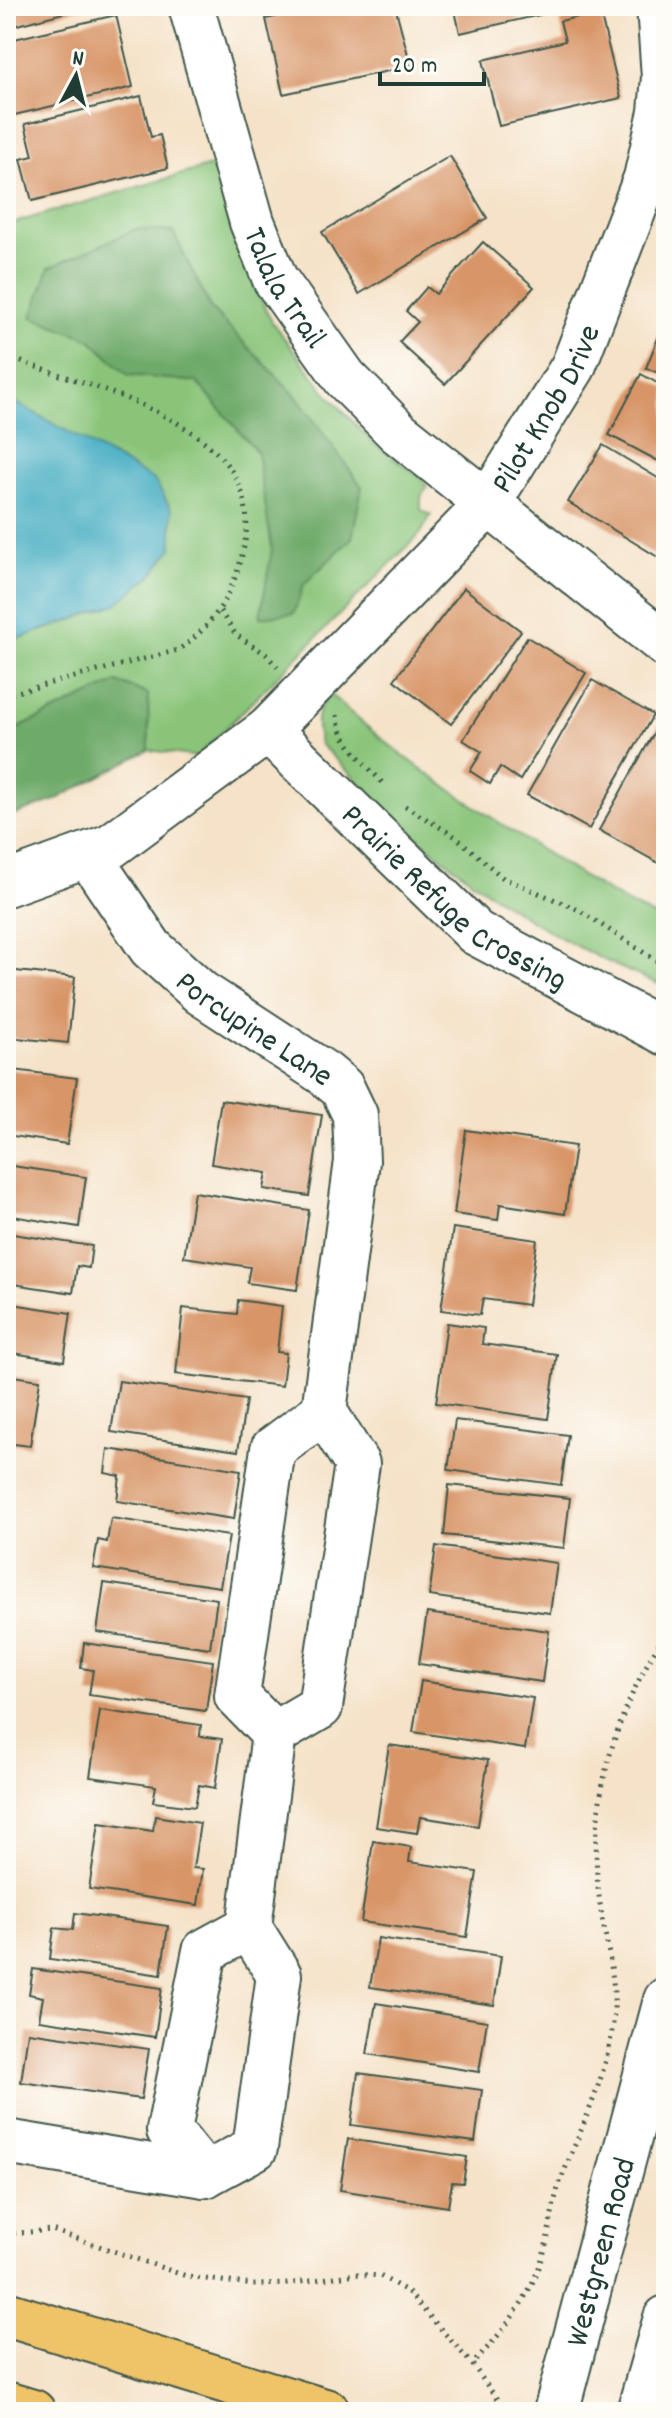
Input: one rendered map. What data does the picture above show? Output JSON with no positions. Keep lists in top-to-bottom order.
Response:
{
  "streets": {
    "street": [
      "Talala Trail",
      "Pilot Knob Drive",
      "Prairie Refuge Crossing",
      "Porcupine Lane",
      "Westgreen Road"
    ]
  },
  "crossings": [
    ["Talala Trail", "Pilot Knob Drive"],
    ["Pilot Knob Drive", "Prairie Refuge Crossing"],
    ["Pilot Knob Drive", "Porcupine Lane"]
  ],
  "scale_bar": "20 m",
  "north": "top"
}
